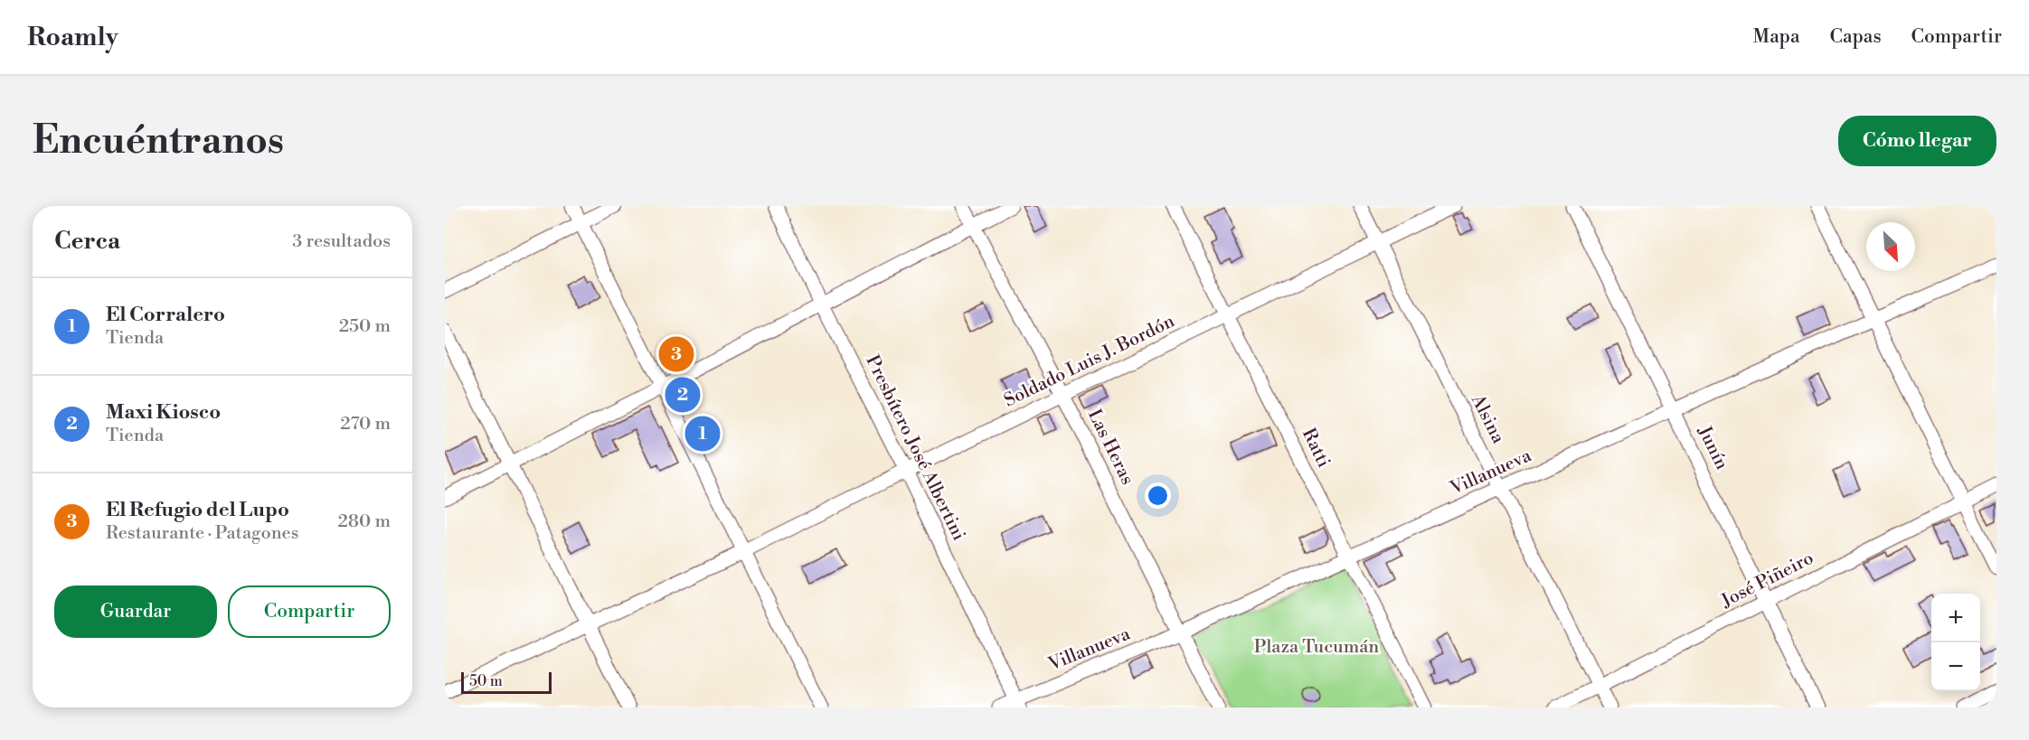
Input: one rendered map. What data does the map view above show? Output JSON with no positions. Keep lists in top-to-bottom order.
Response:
{
  "streets": {
    "street": [
      "Soldado Luis J. Bordón",
      "Alsina",
      "Las Heras",
      "Presbítero José Albertini",
      "Ratti",
      "Junín",
      "Villanueva",
      "José Piñeiro"
    ]
  },
  "crossings": [
    ["Soldado Luis J. Bordón", "Alsina"],
    ["Soldado Luis J. Bordón", "Las Heras"],
    ["Soldado Luis J. Bordón", "Presbítero José Albertini"],
    ["Soldado Luis J. Bordón", "Ratti"],
    ["Alsina", "Villanueva"],
    ["Alsina", "José Piñeiro"],
    ["Las Heras", "Villanueva"],
    ["Presbítero José Albertini", "Villanueva"],
    ["Ratti", "Villanueva"],
    ["Junín", "Villanueva"],
    ["Junín", "José Piñeiro"]
  ],
  "parks": ["Plaza Tucumán"],
  "scale_bar": "50 m",
  "north": "bottom right",
  "page": {
    "header": "Roamly",
    "nav": ["Mapa", "Capas", "Compartir"],
    "buttons": [
      "Cómo llegar",
      ["Guardar", "Compartir"]
    ],
    "title": "Encuéntranos",
    "heading": ["Cerca", "3 resultados"],
    "list": [
      {
        "mark": "1",
        "name": "El Corralero",
        "note": "Tienda",
        "value": "250 m"
      },
      {
        "mark": "2",
        "name": "Maxi Kiosco",
        "note": "Tienda",
        "value": "270 m"
      },
      {
        "mark": "3",
        "name": "El Refugio del Lupo",
        "note": "Restaurante · Patagones",
        "value": "280 m"
      }
    ],
    "pins": ["3", "2", "1"],
    "map_buttons": ["+", "−"],
    "scale": "50 m"
  }
}
